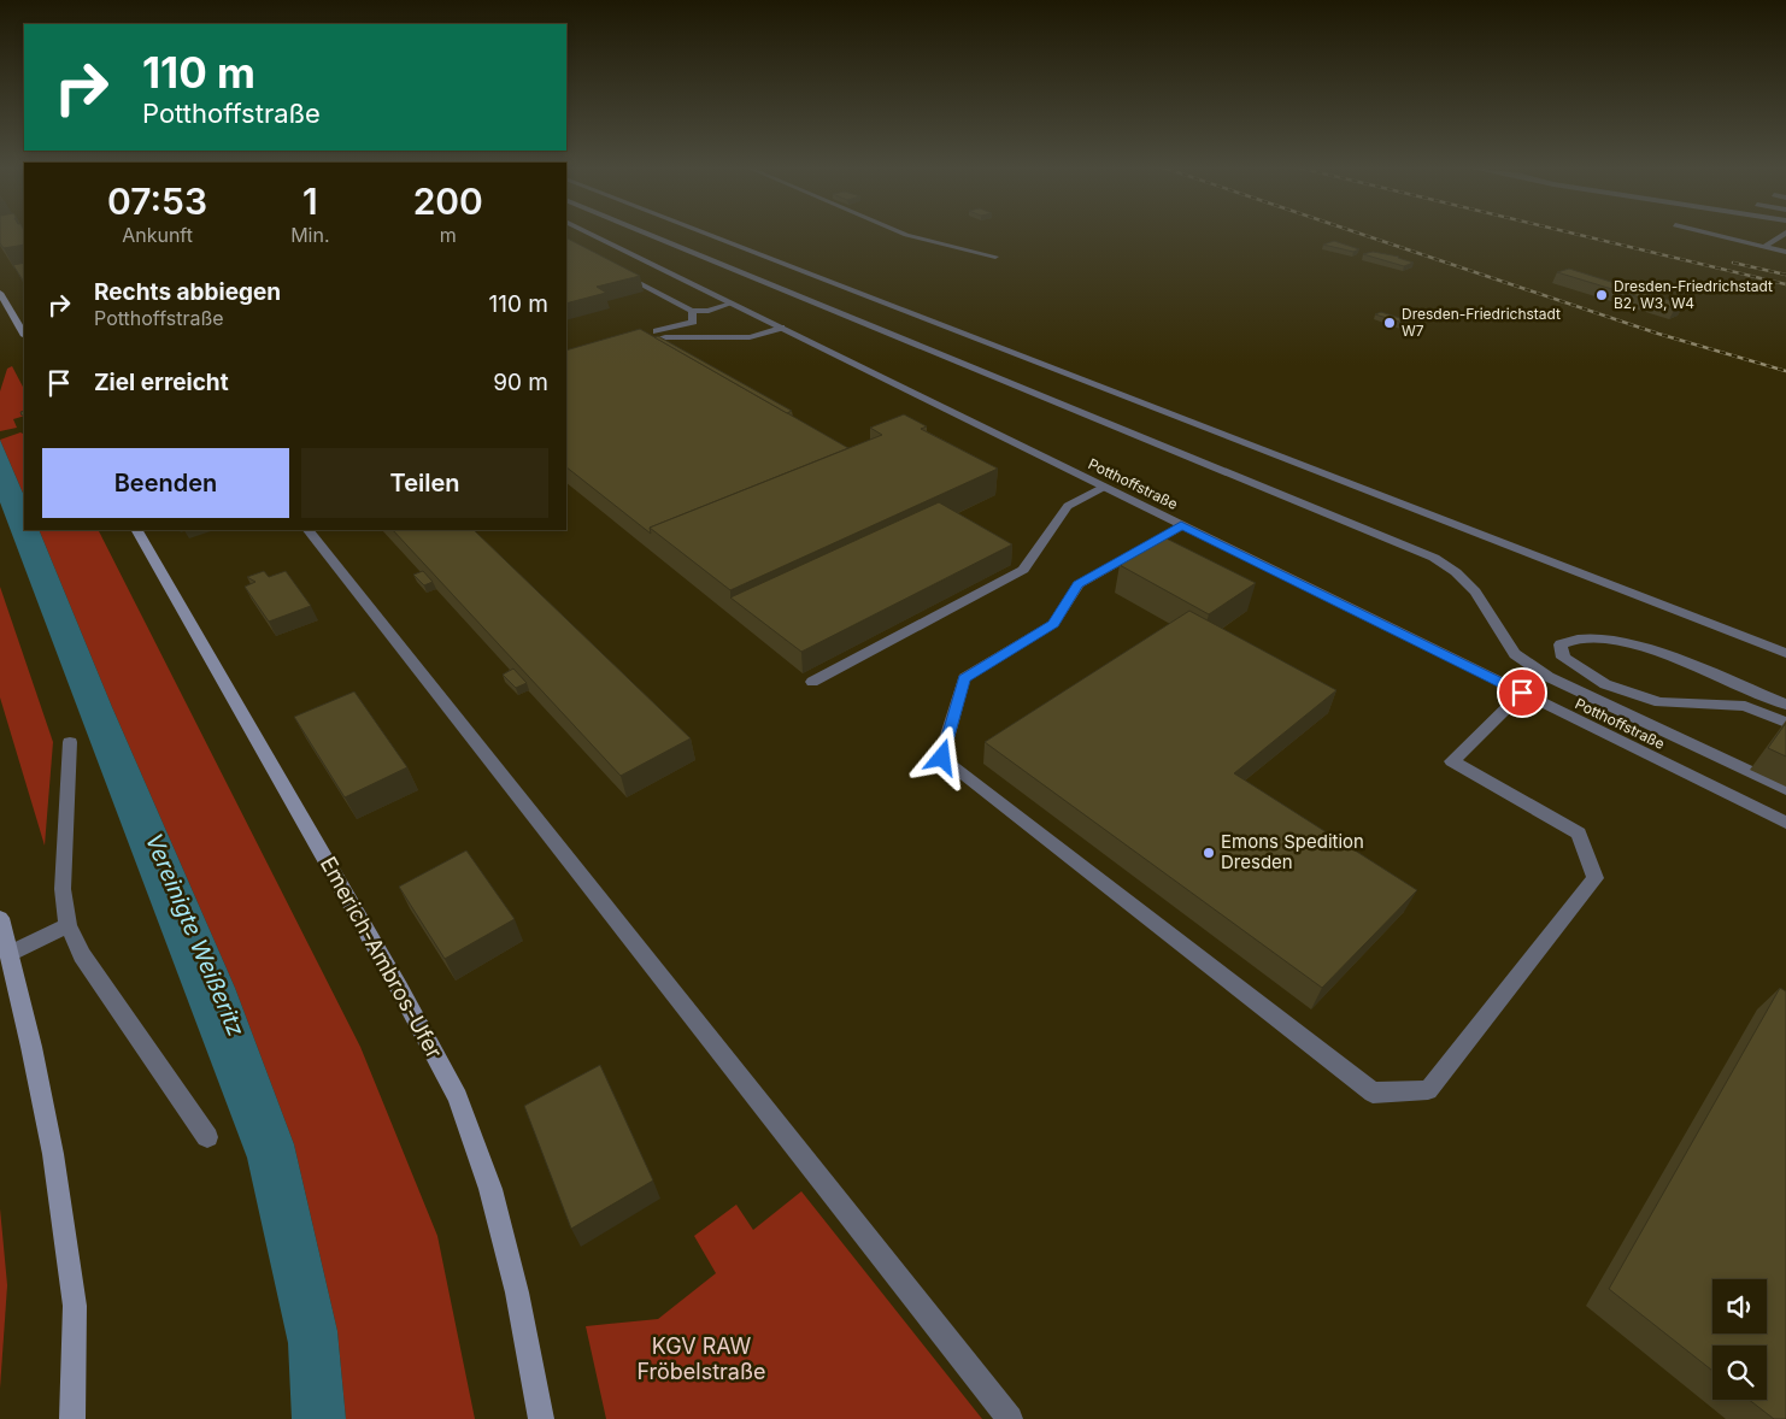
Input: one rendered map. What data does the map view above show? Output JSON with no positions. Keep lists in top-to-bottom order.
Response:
{
  "streets": {
    "main road": ["Emerich-Ambros-Ufer"],
    "street": ["Potthoffstraße"]
  },
  "water": ["Vereinigte Weißeritz"],
  "parks": ["KGV RAW Fröbelstraße"],
  "places": ["Dresden-Friedrichstadt B2, W3, W4", "Dresden-Friedrichstadt W7", "Emons Spedition Dresden"],
  "page": {
    "turn": ["110 m", "Potthoffstraße"],
    "eta": [
      "07:53",
      "Ankunft",
      "1",
      "Min.",
      "200",
      "m"
    ],
    "list": [
      {
        "name": "Rechts abbiegen",
        "note": "Potthoffstraße",
        "value": "110 m"
      },
      {
        "name": "Ziel erreicht",
        "value": "90 m"
      }
    ],
    "buttons": ["Beenden", "Teilen"]
  }
}
